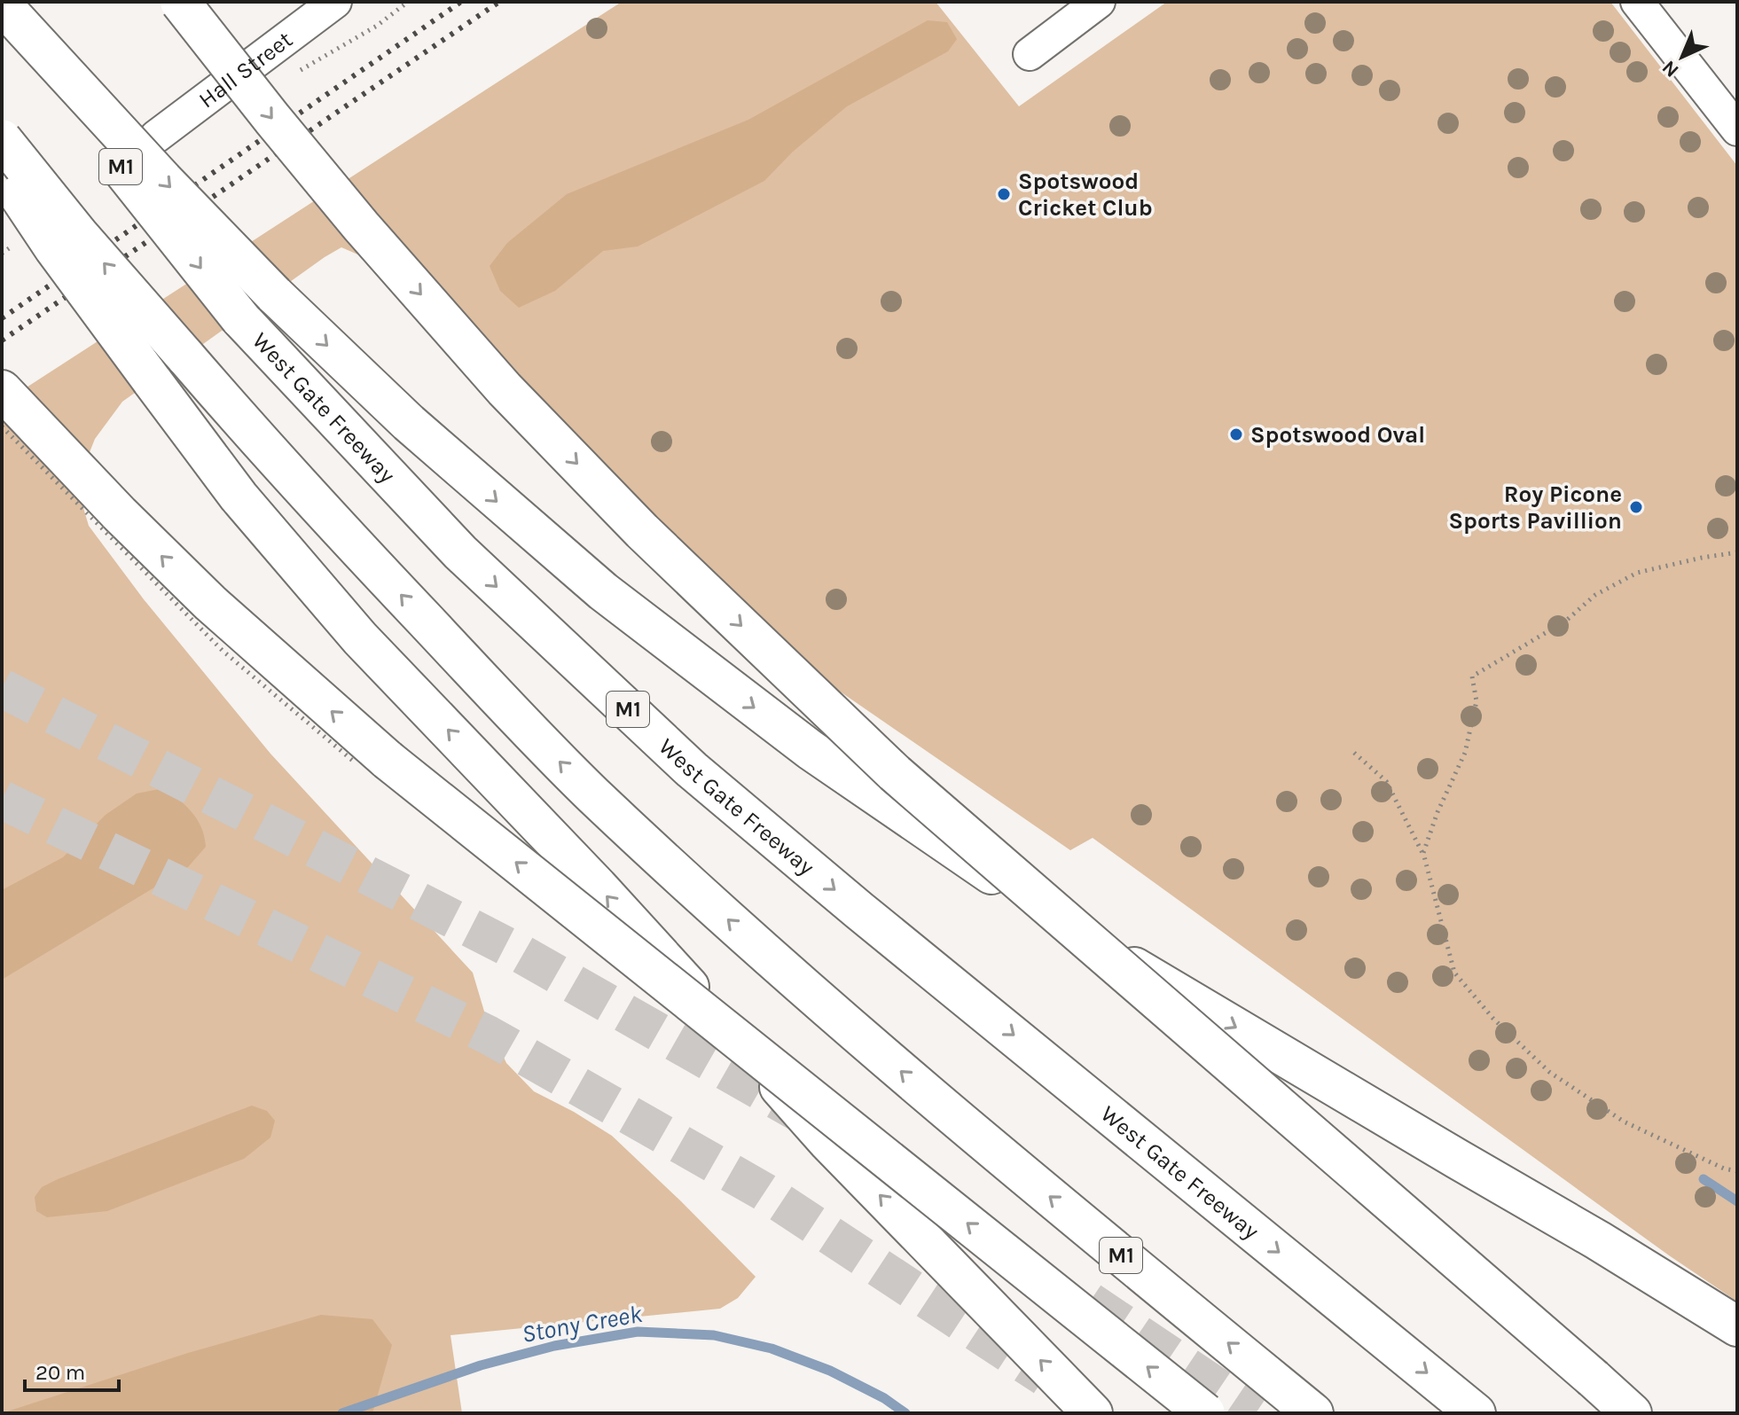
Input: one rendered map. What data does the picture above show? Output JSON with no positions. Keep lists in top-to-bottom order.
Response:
{
  "streets": {
    "highway": ["M1", "West Gate Freeway"],
    "street": ["Hall Street"]
  },
  "water": ["Stony Creek"],
  "places": ["Spotswood Cricket Club", "Spotswood Oval", "Roy Picone Sports Pavillion"],
  "scale_bar": "20 m",
  "north": "bottom left"
}
